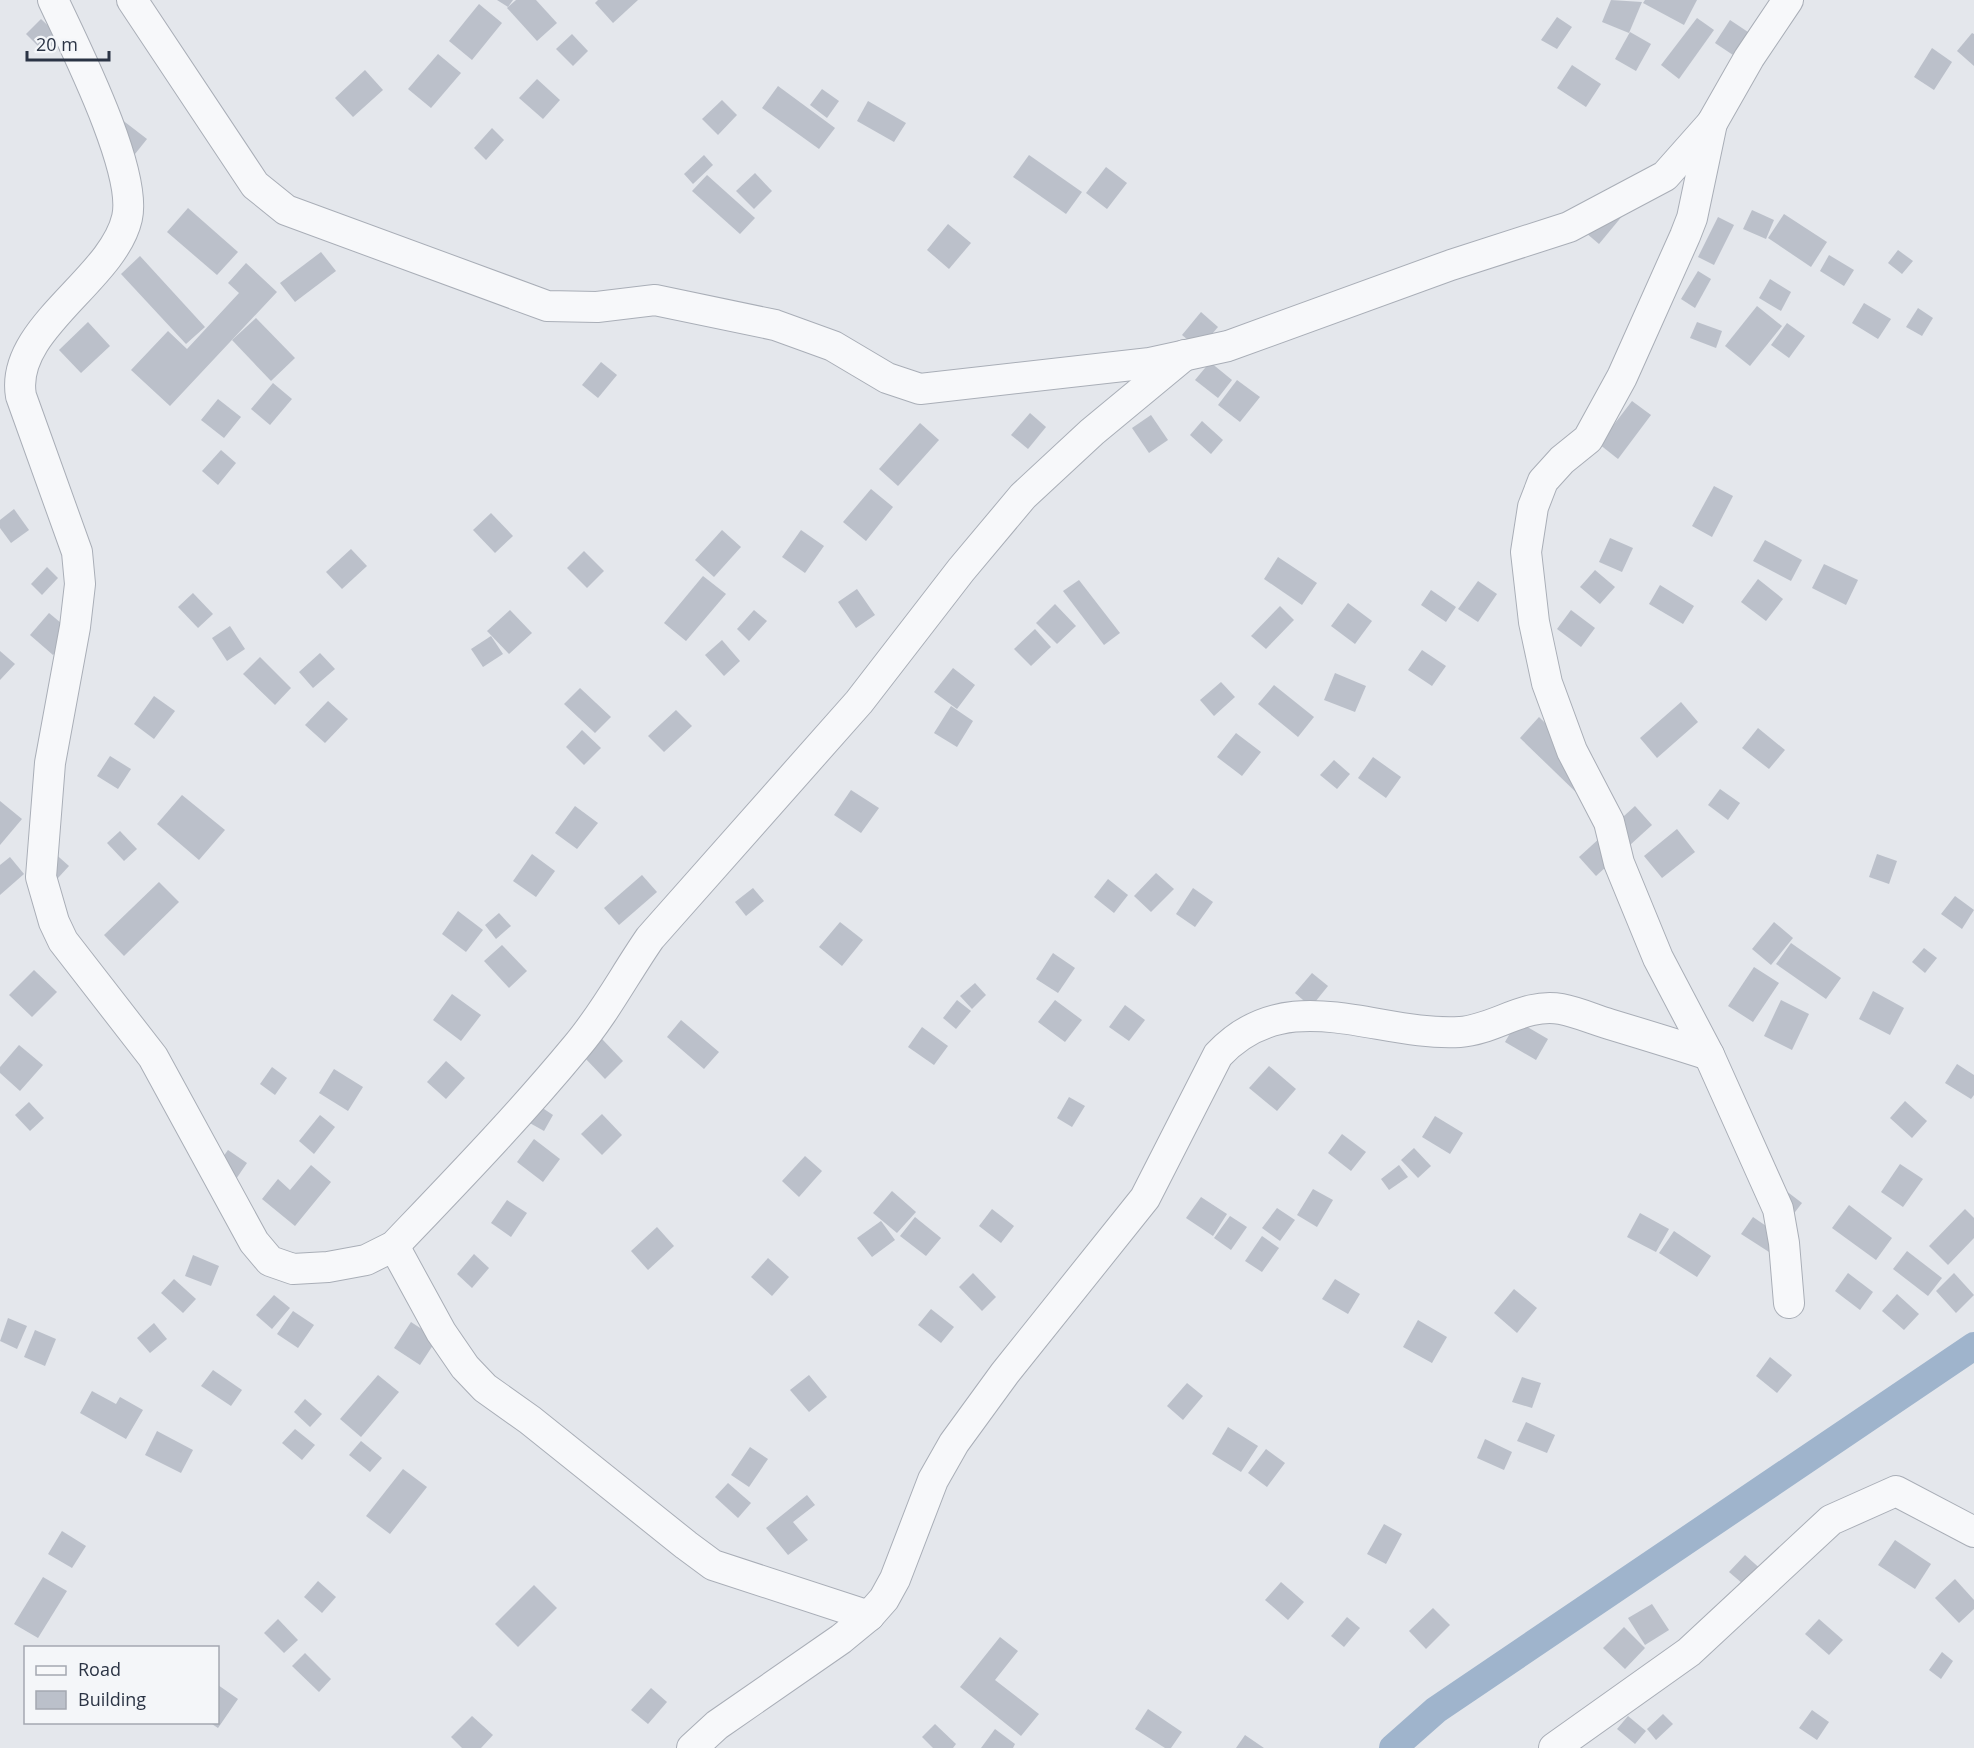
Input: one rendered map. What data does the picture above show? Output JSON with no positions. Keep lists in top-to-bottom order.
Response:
{
  "legend": ["Road", "Building"],
  "scale_bar": "20 m"
}
